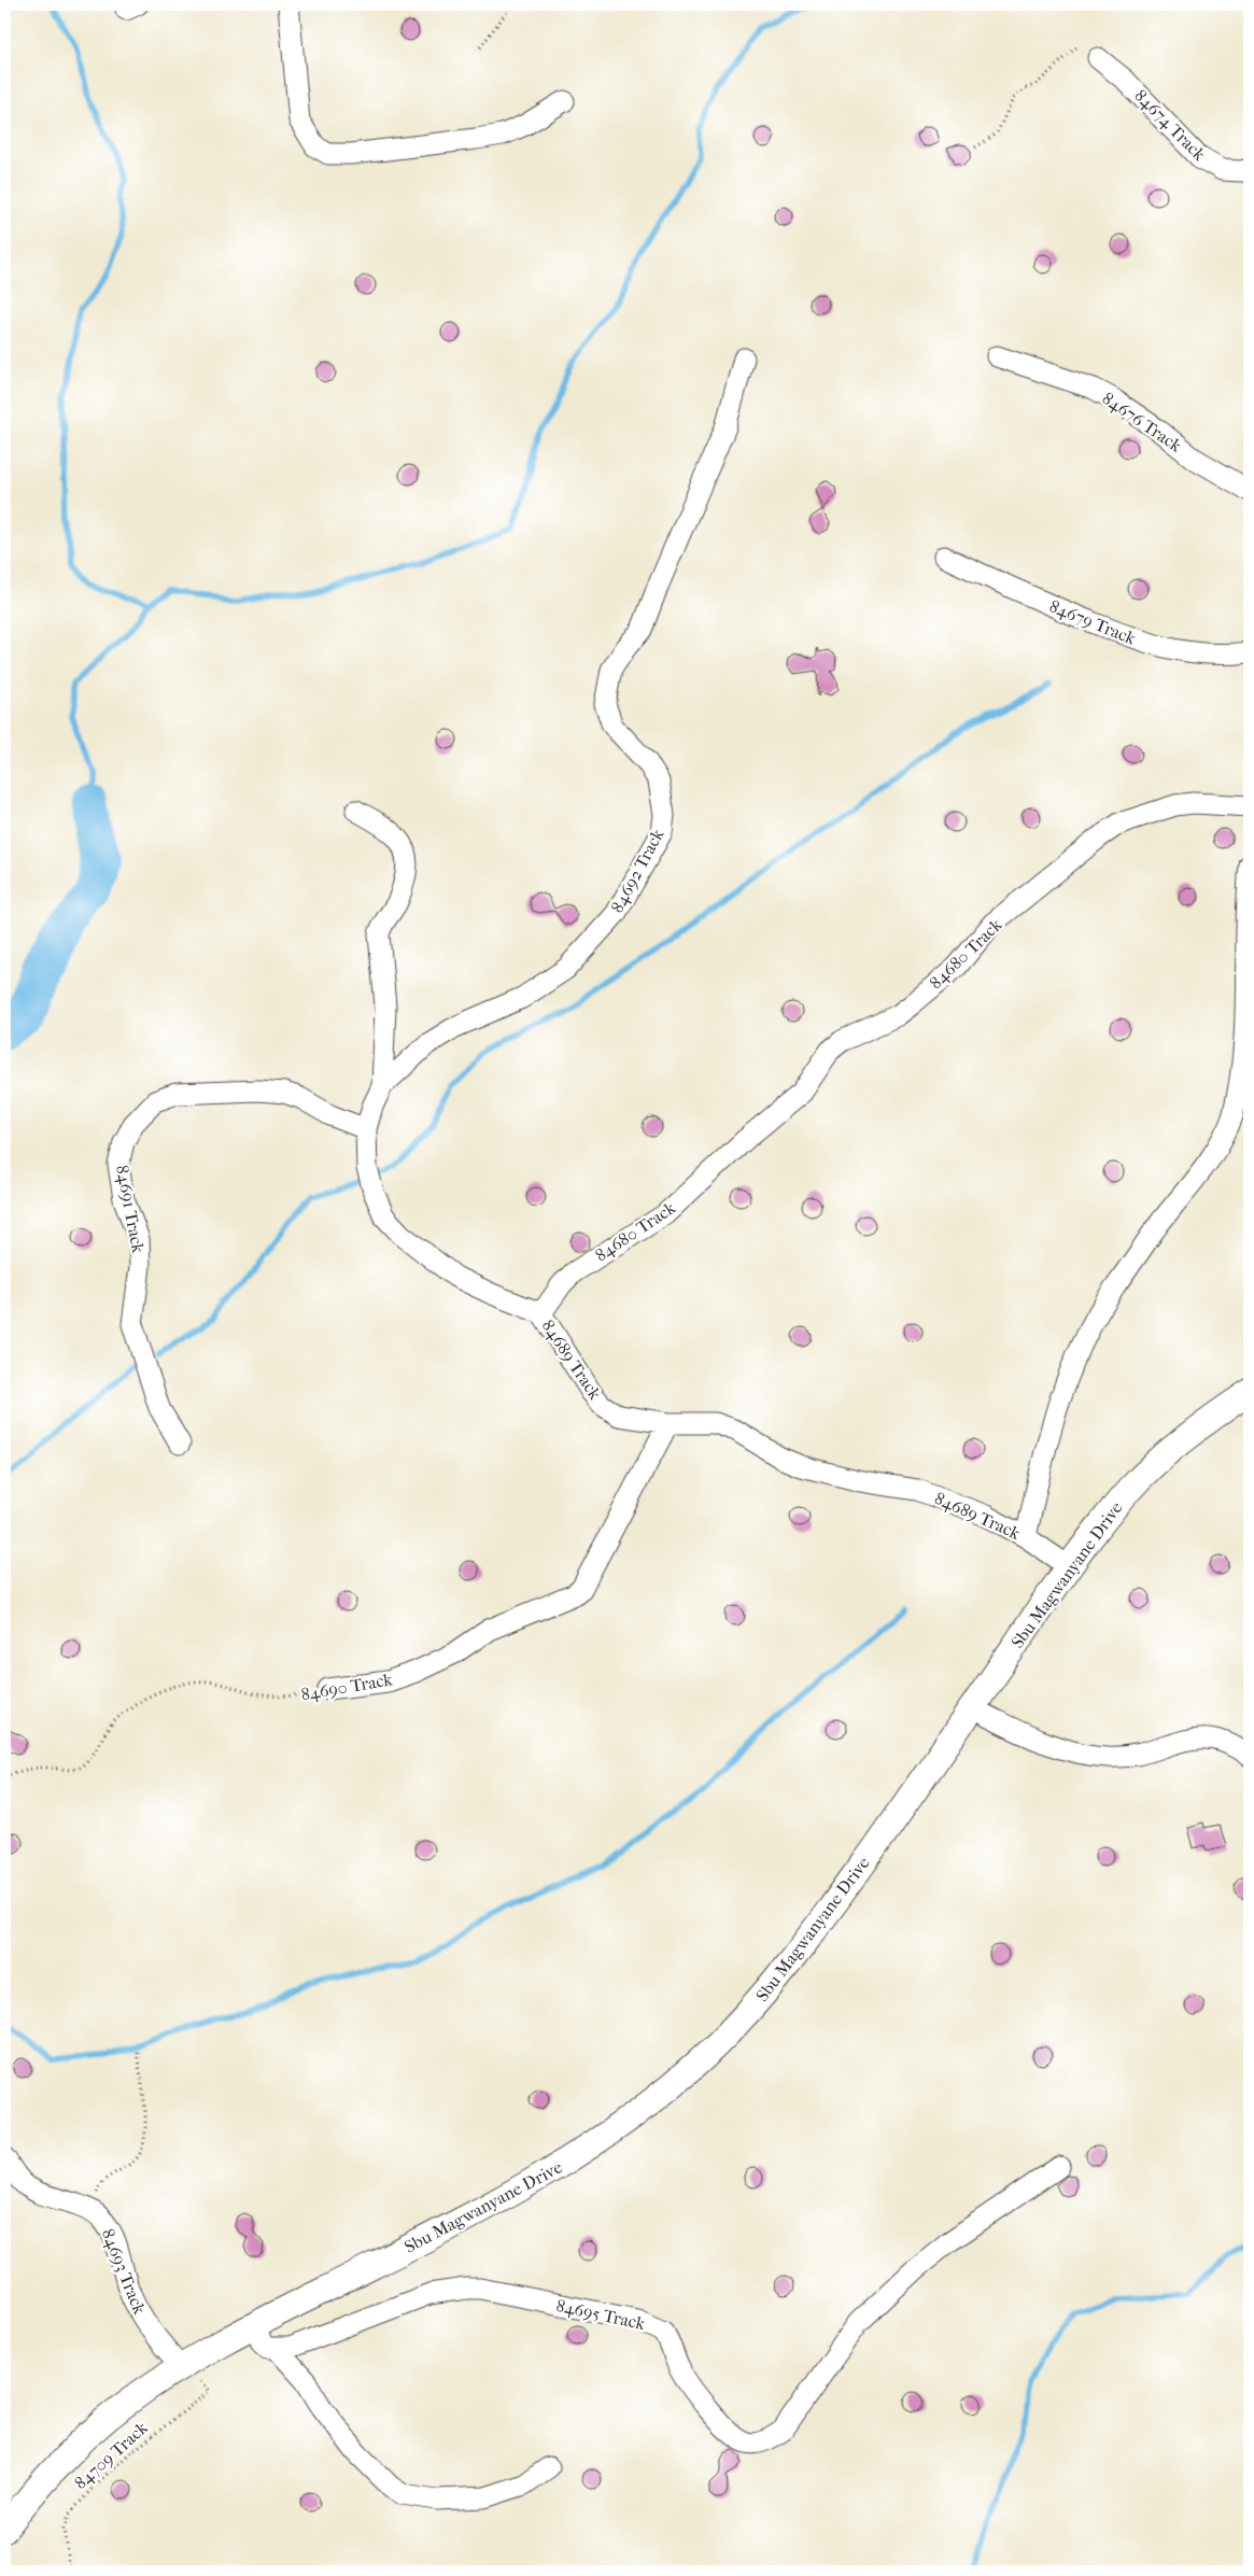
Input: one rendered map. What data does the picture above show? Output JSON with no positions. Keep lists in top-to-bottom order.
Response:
{
  "streets": {
    "main road": ["Sbu Magwanyane Drive"],
    "street": [
      "84674 Track",
      "84676 Track",
      "84679 Track",
      "84692 Track",
      "84680 Track",
      "84691 Track",
      "84689 Track",
      "84690 Track",
      "84693 Track",
      "84695 Track"
    ],
    "path": ["84709 Track"]
  },
  "crossings": [
    ["84692 Track", "84689 Track"],
    ["84680 Track", "84689 Track"],
    ["84691 Track", "84689 Track"],
    ["84689 Track", "Sbu Magwanyane Drive"],
    ["84689 Track", "84690 Track"],
    ["Sbu Magwanyane Drive", "84693 Track"]
  ]
}
